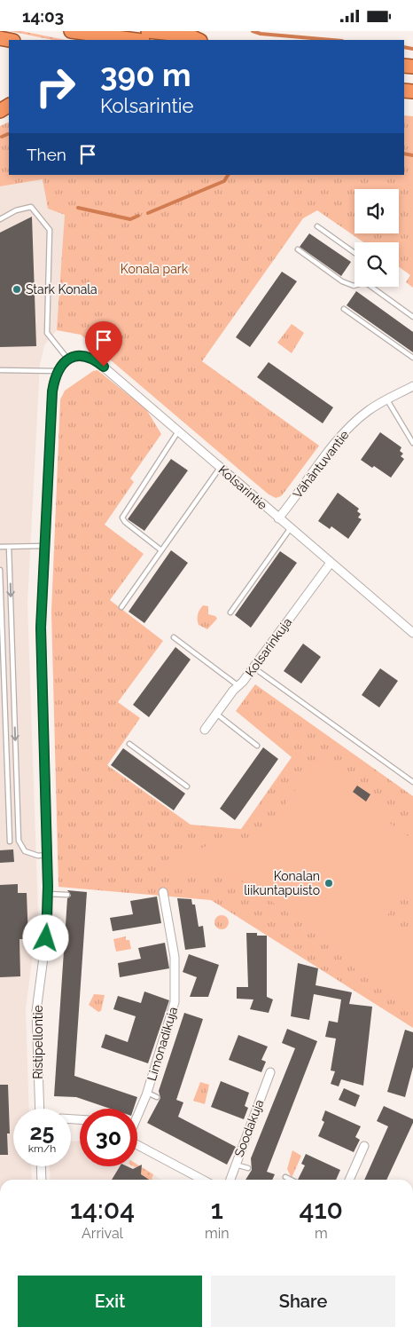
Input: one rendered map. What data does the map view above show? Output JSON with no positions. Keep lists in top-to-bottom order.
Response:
{
  "streets": {
    "street": [
      "Vähäntuvantie",
      "Kolsarintie",
      "Kolsarinkuja",
      "Ristipellontie",
      "Limonadikuja",
      "Soodakuja"
    ]
  },
  "crossings": [
    ["Vähäntuvantie", "Kolsarintie"],
    ["Kolsarintie", "Kolsarinkuja"]
  ],
  "parks": ["Konala park"],
  "places": ["Stark Konala", "Konalan liikuntapuisto"],
  "page": {
    "status": "14:03",
    "turn": ["390 m", "Kolsarintie"],
    "then": "Then",
    "speed": "25 km/h",
    "limit": "30",
    "eta": [
      "14:04",
      "Arrival",
      "1",
      "min",
      "410",
      "m"
    ],
    "buttons": ["Exit", "Share"]
  }
}
